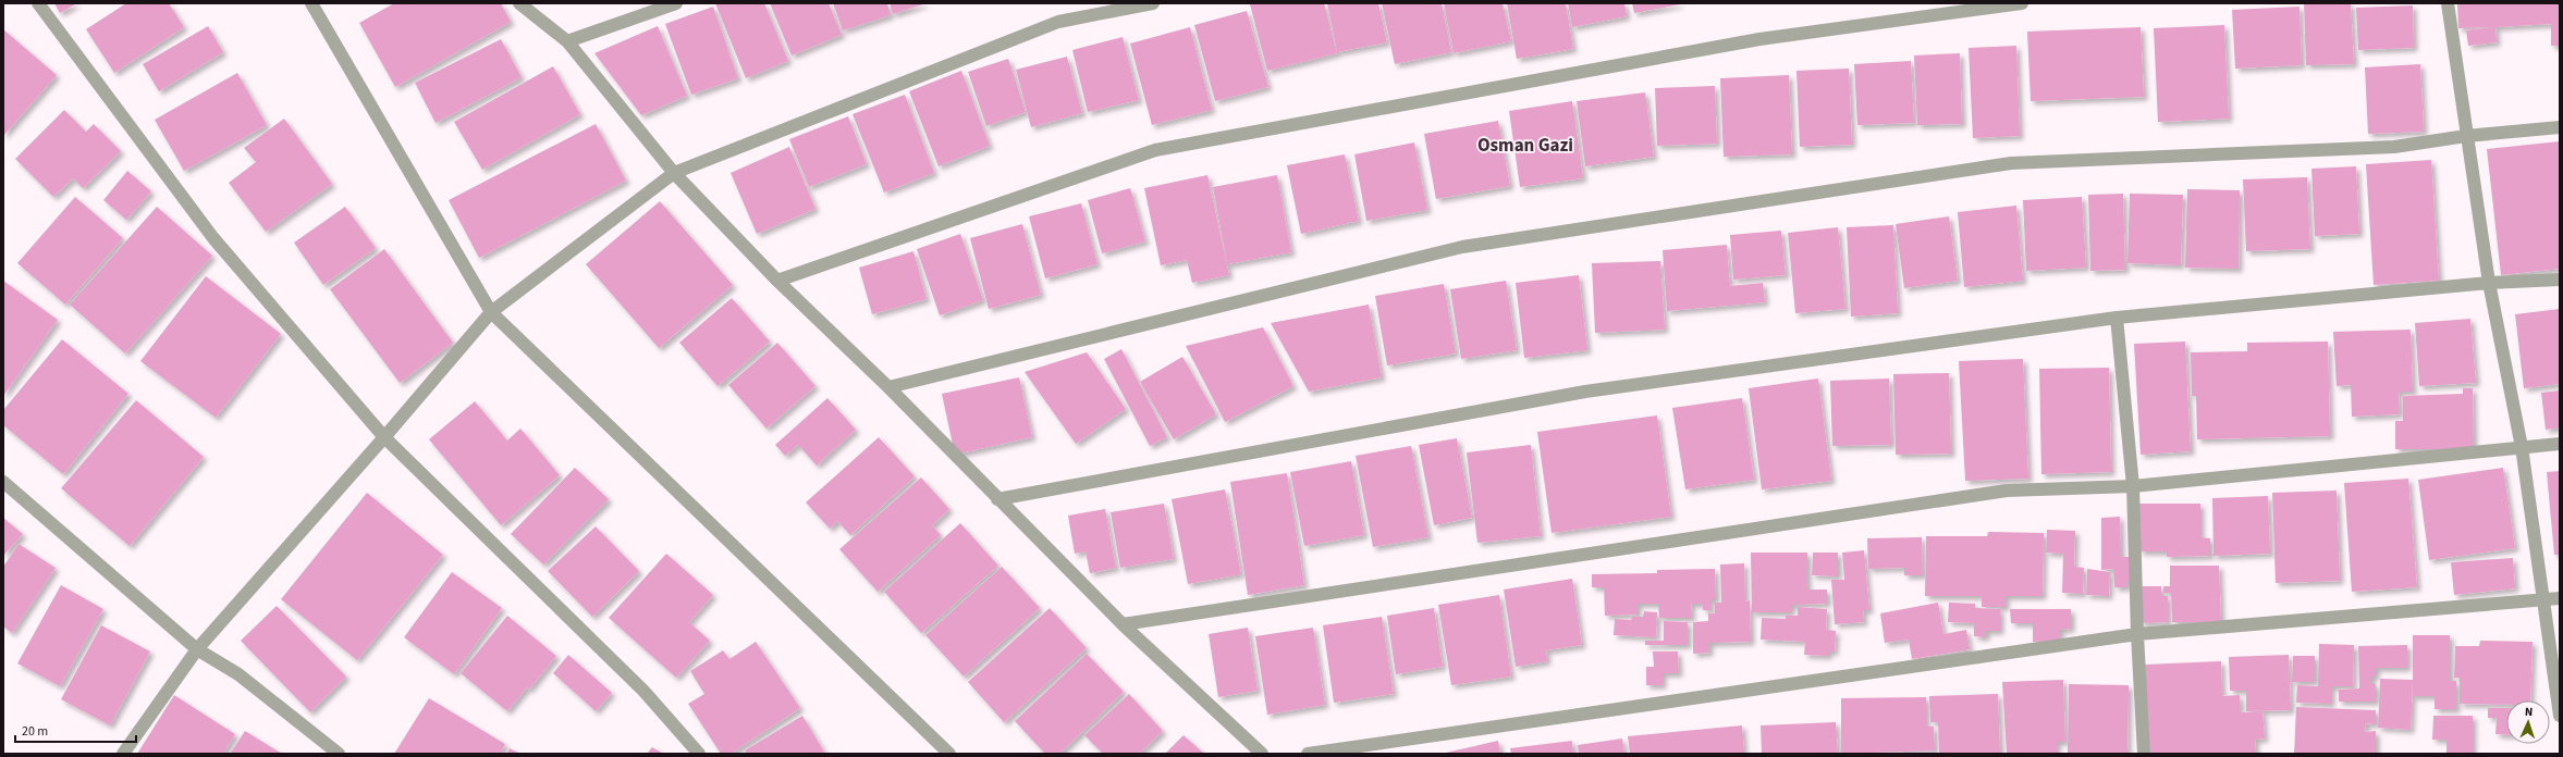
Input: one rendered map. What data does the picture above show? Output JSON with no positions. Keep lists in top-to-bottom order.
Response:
{
  "districts": ["Osman Gazi"],
  "scale_bar": "20 m",
  "north": "top"
}
